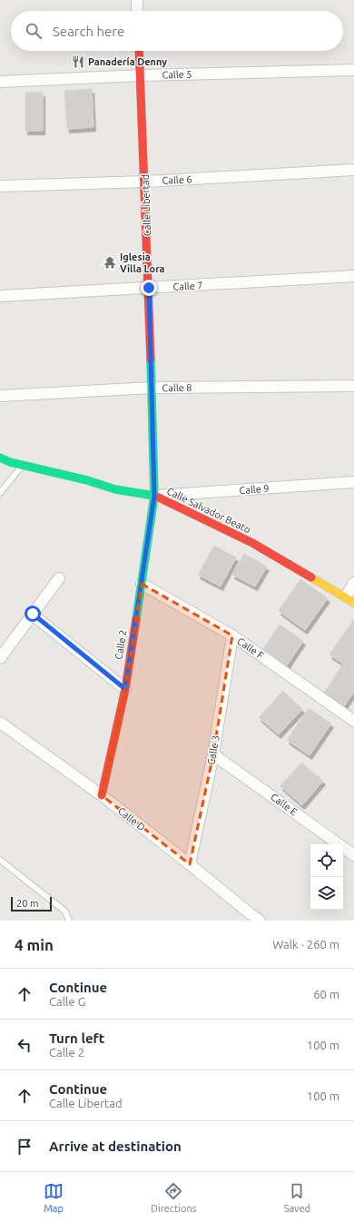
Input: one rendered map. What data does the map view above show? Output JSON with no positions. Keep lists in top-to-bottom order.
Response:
{
  "streets": {
    "street": [
      "Calle 5",
      "Calle 6",
      "Calle Libertad",
      "Calle 7",
      "Calle 8",
      "Calle 9",
      "Calle Salvador Beato",
      "Calle 2",
      "Calle F",
      "Calle 3",
      "Calle E",
      "Calle D"
    ]
  },
  "crossings": [
    ["Calle 5", "Calle Libertad"],
    ["Calle 6", "Calle Libertad"],
    ["Calle Libertad", "Calle 7"],
    ["Calle Libertad", "Calle 8"],
    ["Calle Libertad", "Calle 9"],
    ["Calle Libertad", "Calle Salvador Beato"],
    ["Calle Libertad", "Calle 2"],
    ["Calle 9", "Calle Salvador Beato"],
    ["Calle 9", "Calle 2"],
    ["Calle Salvador Beato", "Calle 2"],
    ["Calle 2", "Calle F"],
    ["Calle 2", "Calle D"],
    ["Calle F", "Calle 3"],
    ["Calle 3", "Calle E"],
    ["Calle 3", "Calle D"]
  ],
  "places": {
    "restaurant": ["Panadería Denny"],
    "temple": ["Iglesia Villa Lora"]
  },
  "scale_bar": "20 m",
  "page": {
    "search": "Search here",
    "scale": "20 m",
    "heading": ["4 min", "Walk · 260 m"],
    "list": [
      ["Continue", "Calle G", "60 m"],
      ["Turn left", "Calle 2", "100 m"],
      ["Continue", "Calle Libertad", "100 m"],
      "Arrive at destination"
    ],
    "nav": ["Map", "Directions", "Saved"]
  }
}
